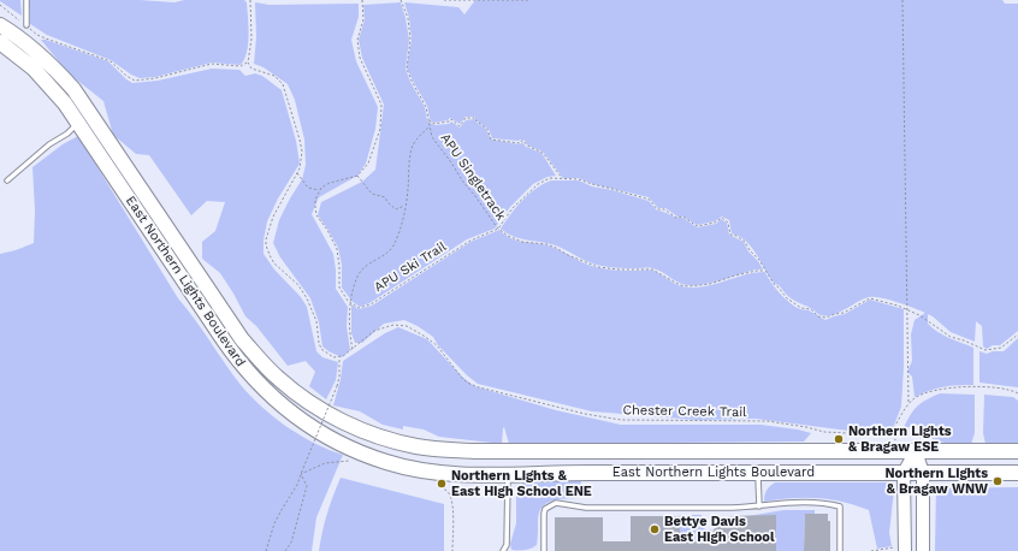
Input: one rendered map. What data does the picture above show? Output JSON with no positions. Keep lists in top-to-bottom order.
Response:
{
  "streets": {
    "main road": ["East Northern Lights Boulevard"],
    "path": ["APU Singletrack", "APU Ski Trail", "Chester Creek Trail"]
  },
  "crossings": [
    ["APU Singletrack", "APU Ski Trail"]
  ],
  "places": [
    "Northern Lights & Bragaw ESE",
    "Northern Lights & Bragaw WNW",
    "Northern Lights & East High School ENE",
    "Bettye Davis East High School"
  ]
}
